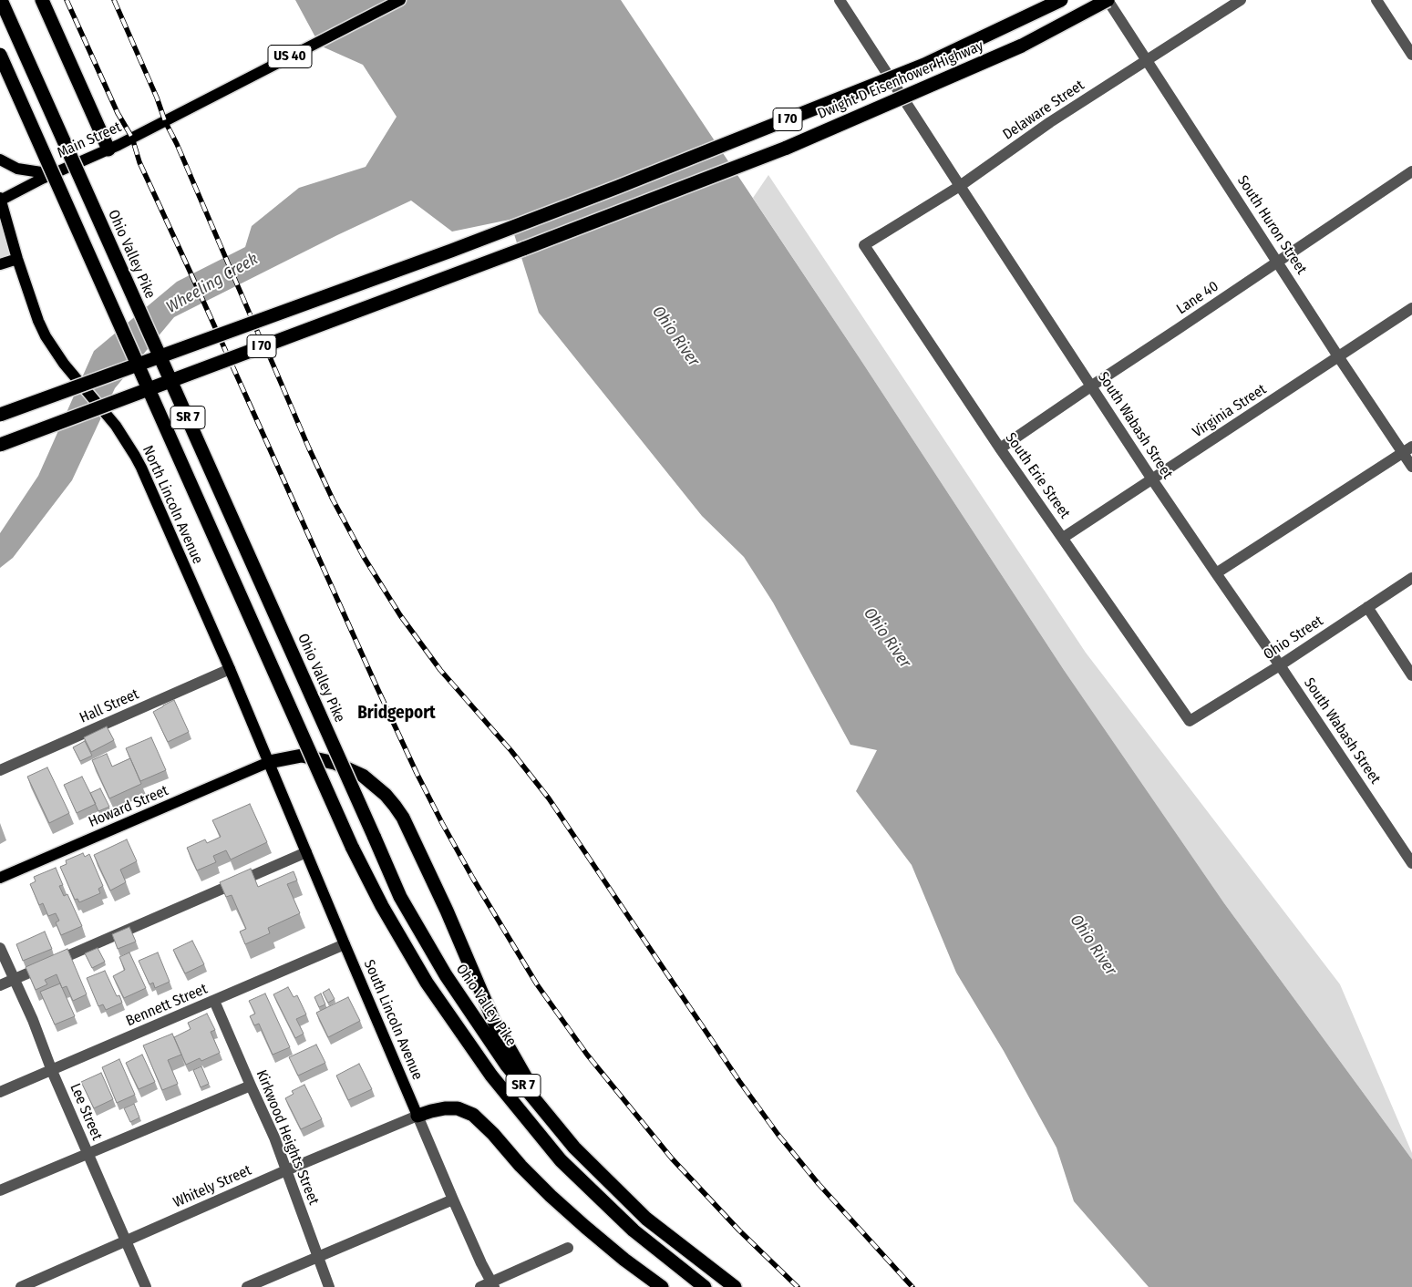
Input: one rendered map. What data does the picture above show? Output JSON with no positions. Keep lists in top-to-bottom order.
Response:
{
  "streets": {
    "highway": [
      "Dwight D Eisenhower Highway",
      "I 70",
      "Ohio Valley Pike",
      "SR 7"
    ],
    "main road": [
      "US 40",
      "Main Street",
      "North Lincoln Avenue",
      "Howard Street",
      "South Lincoln Avenue"
    ],
    "street": [
      "Delaware Street",
      "South Huron Street",
      "Lane 40",
      "Virginia Street",
      "South Wabash Street",
      "South Erie Street",
      "Ohio Street",
      "Hall Street",
      "Bennett Street",
      "Lee Street",
      "Kirkwood Heights Street",
      "Whitely Street"
    ]
  },
  "crossings": [
    ["Dwight D Eisenhower Highway", "South Huron Street"],
    ["Delaware Street", "South Huron Street"],
    ["Delaware Street", "South Wabash Street"],
    ["Delaware Street", "South Erie Street"],
    ["Main Street", "North Lincoln Avenue"],
    ["South Huron Street", "Lane 40"],
    ["South Huron Street", "Virginia Street"],
    ["Lane 40", "South Wabash Street"],
    ["Lane 40", "South Erie Street"],
    ["Virginia Street", "South Wabash Street"],
    ["Virginia Street", "South Erie Street"],
    ["South Wabash Street", "Ohio Street"],
    ["South Erie Street", "Ohio Street"],
    ["North Lincoln Avenue", "Hall Street"],
    ["North Lincoln Avenue", "Howard Street"],
    ["North Lincoln Avenue", "South Lincoln Avenue"],
    ["Howard Street", "South Lincoln Avenue"],
    ["Bennett Street", "South Lincoln Avenue"],
    ["Bennett Street", "Lee Street"],
    ["Bennett Street", "Kirkwood Heights Street"],
    ["South Lincoln Avenue", "Whitely Street"],
    ["Lee Street", "Whitely Street"],
    ["Kirkwood Heights Street", "Whitely Street"]
  ],
  "districts": ["Bridgeport"],
  "water": ["Wheeling Creek", "Ohio River"]
}
